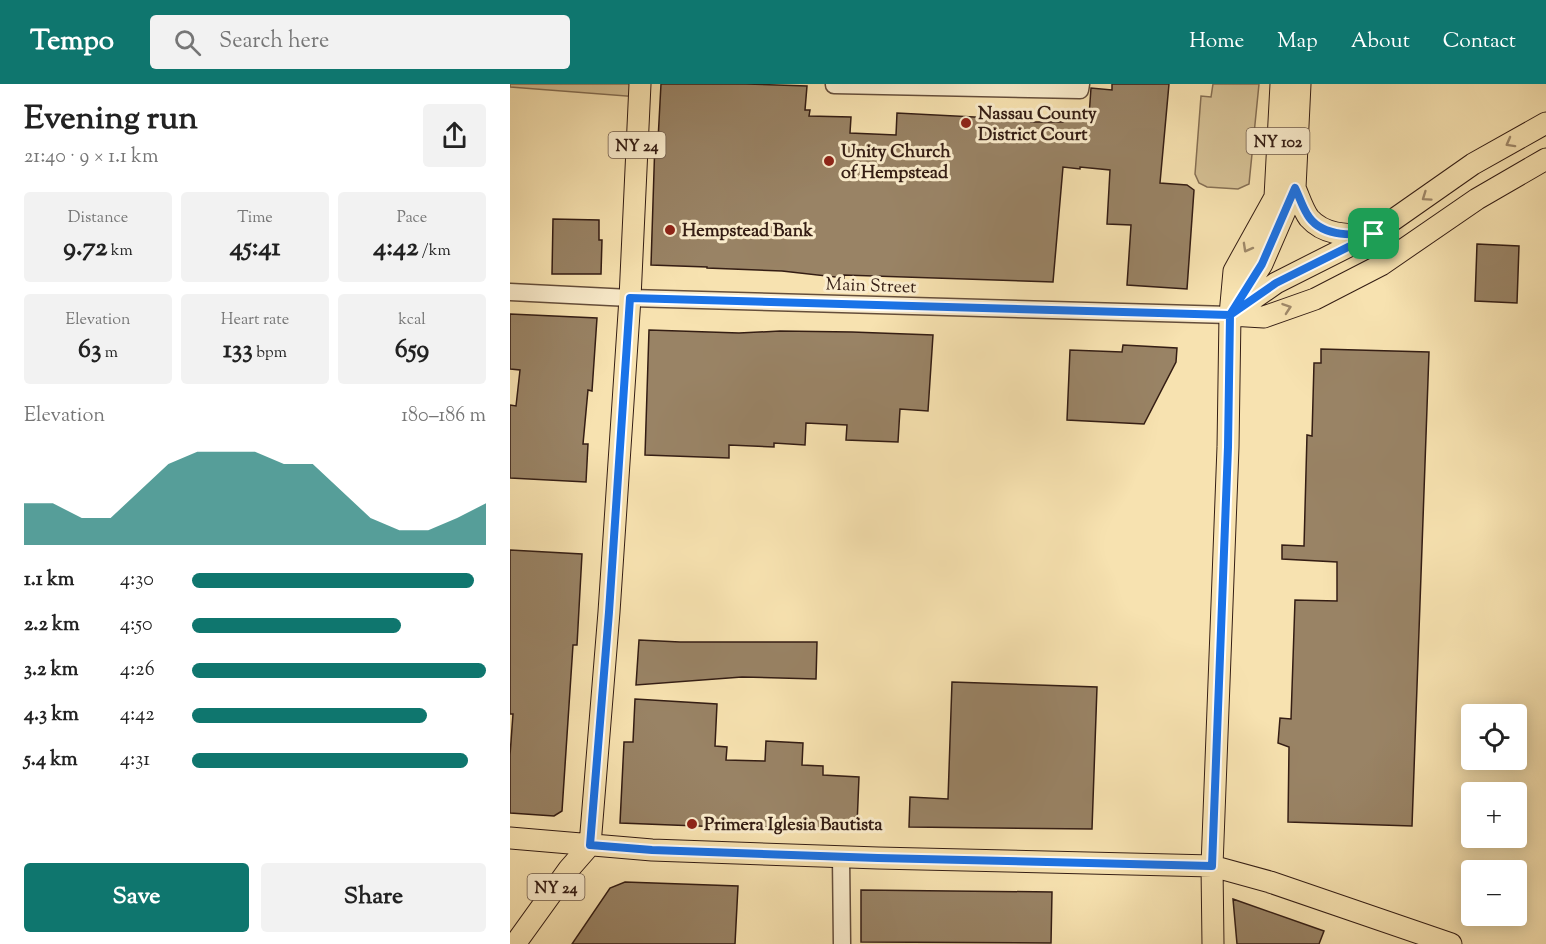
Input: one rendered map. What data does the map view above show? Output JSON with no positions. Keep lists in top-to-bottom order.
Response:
{
  "streets": {
    "main road": ["NY 102", "NY 24"],
    "street": ["Main Street"]
  },
  "crossings": [
    ["NY 102", "Main Street"],
    ["NY 24", "Main Street"]
  ],
  "places": [
    "Nassau County District Court",
    "Unity Church of Hempstead",
    "Hempstead Bank",
    "Primera Iglesia Bautista"
  ],
  "page": {
    "header": "Tempo",
    "search": "Search here",
    "nav": [
      "Home",
      "Map",
      "About",
      "Contact"
    ],
    "heading": ["Evening run", "21:40 · 9 × 1.1 km"],
    "stats": [
      ["Distance", "9.72 km"],
      ["Time", "45:41"],
      ["Pace", "4:42 /km"],
      ["Elevation", "63 m"],
      ["Heart rate", "133 bpm"],
      ["kcal", "659"]
    ],
    "chart": ["Elevation", "180–186 m"],
    "list": [
      {
        "name": "1.1 km",
        "note": "4:30"
      },
      {
        "name": "2.2 km",
        "note": "4:50"
      },
      {
        "name": "3.2 km",
        "note": "4:26"
      },
      {
        "name": "4.3 km",
        "note": "4:42"
      },
      {
        "name": "5.4 km",
        "note": "4:31"
      }
    ],
    "map_buttons": ["+", "−"],
    "buttons": ["Save", "Share"]
  }
}
